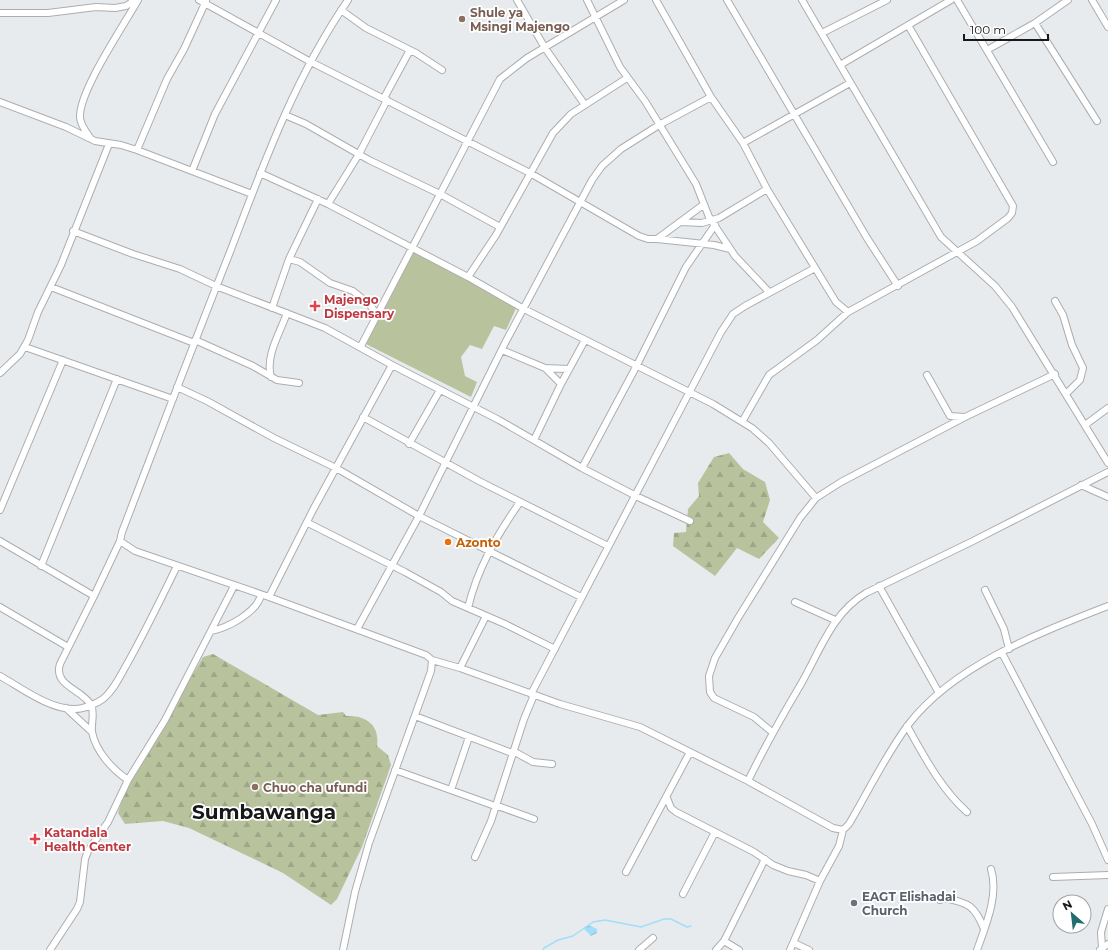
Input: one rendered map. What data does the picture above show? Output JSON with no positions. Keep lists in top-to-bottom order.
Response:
{
  "districts": ["Sumbawanga"],
  "places": {
    "other": [
      "Shule ya Msingi Majengo",
      "Azonto",
      "Chuo cha ufundi",
      "EAGT Elishadai Church"
    ],
    "health": ["Majengo Dispensary", "Katandala Health Center"]
  },
  "scale_bar": "100 m",
  "north": "top left"
}
